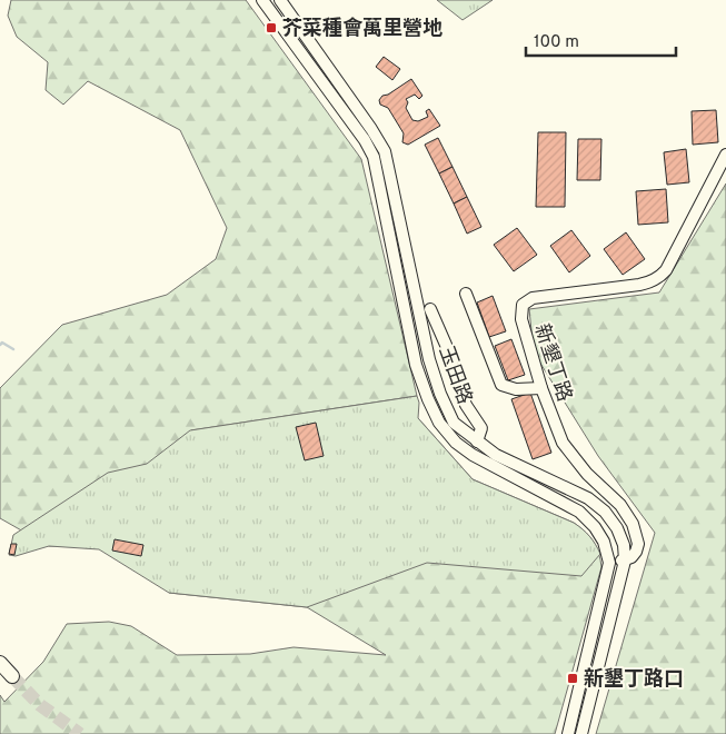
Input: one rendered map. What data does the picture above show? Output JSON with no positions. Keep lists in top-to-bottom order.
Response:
{
  "streets": {
    "street": ["新墾丁路", "玉田路"]
  },
  "crossings": [
    ["新墾丁路", "玉田路"]
  ],
  "places": {
    "transit": ["芥菜種會萬里營地", "新墾丁路口"]
  },
  "scale_bar": "100 m"
}
